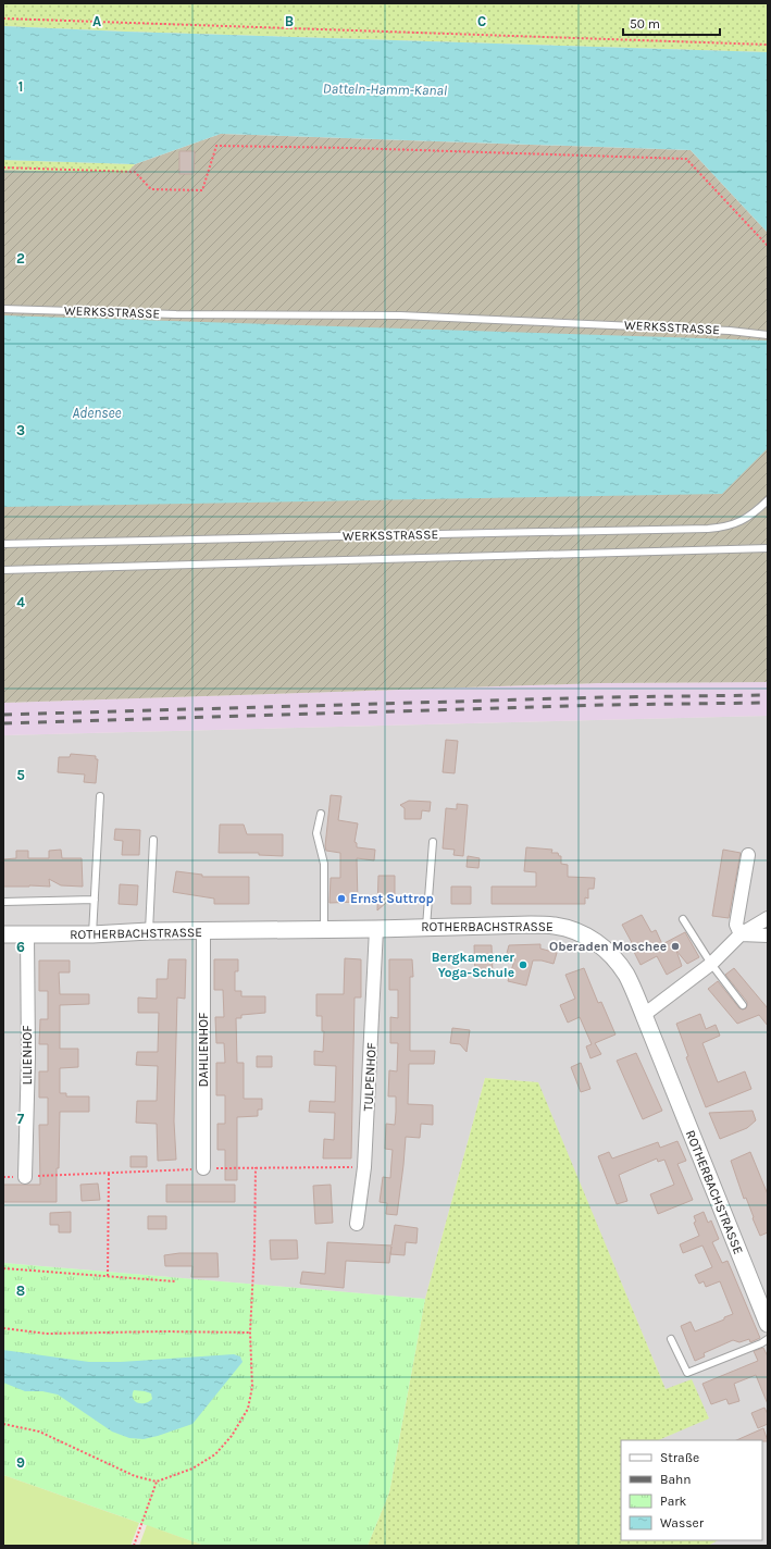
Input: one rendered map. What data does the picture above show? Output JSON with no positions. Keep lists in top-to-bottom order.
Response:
{
  "streets": {
    "street": [
      "ROTHERBACHSTRASSE",
      "DAHLIENHOF",
      "LILIENHOF",
      "TULPENHOF"
    ],
    "lane": ["WERKSSTRASSE"]
  },
  "crossings": [
    ["ROTHERBACHSTRASSE", "DAHLIENHOF"],
    ["ROTHERBACHSTRASSE", "LILIENHOF"],
    ["ROTHERBACHSTRASSE", "TULPENHOF"]
  ],
  "water": ["Datteln-Hamm-Kanal", "Adensee"],
  "places": ["Ernst Suttrop", "Oberaden Moschee", "Bergkamener Yoga-Schule"],
  "legend": [
    "Straße",
    "Bahn",
    "Park",
    "Wasser"
  ],
  "scale_bar": "50 m",
  "grid": {
    "columns": ["A", "B", "C"],
    "rows": [
      "1",
      "2",
      "3",
      "4",
      "5",
      "6",
      "7",
      "8",
      "9"
    ]
  }
}
